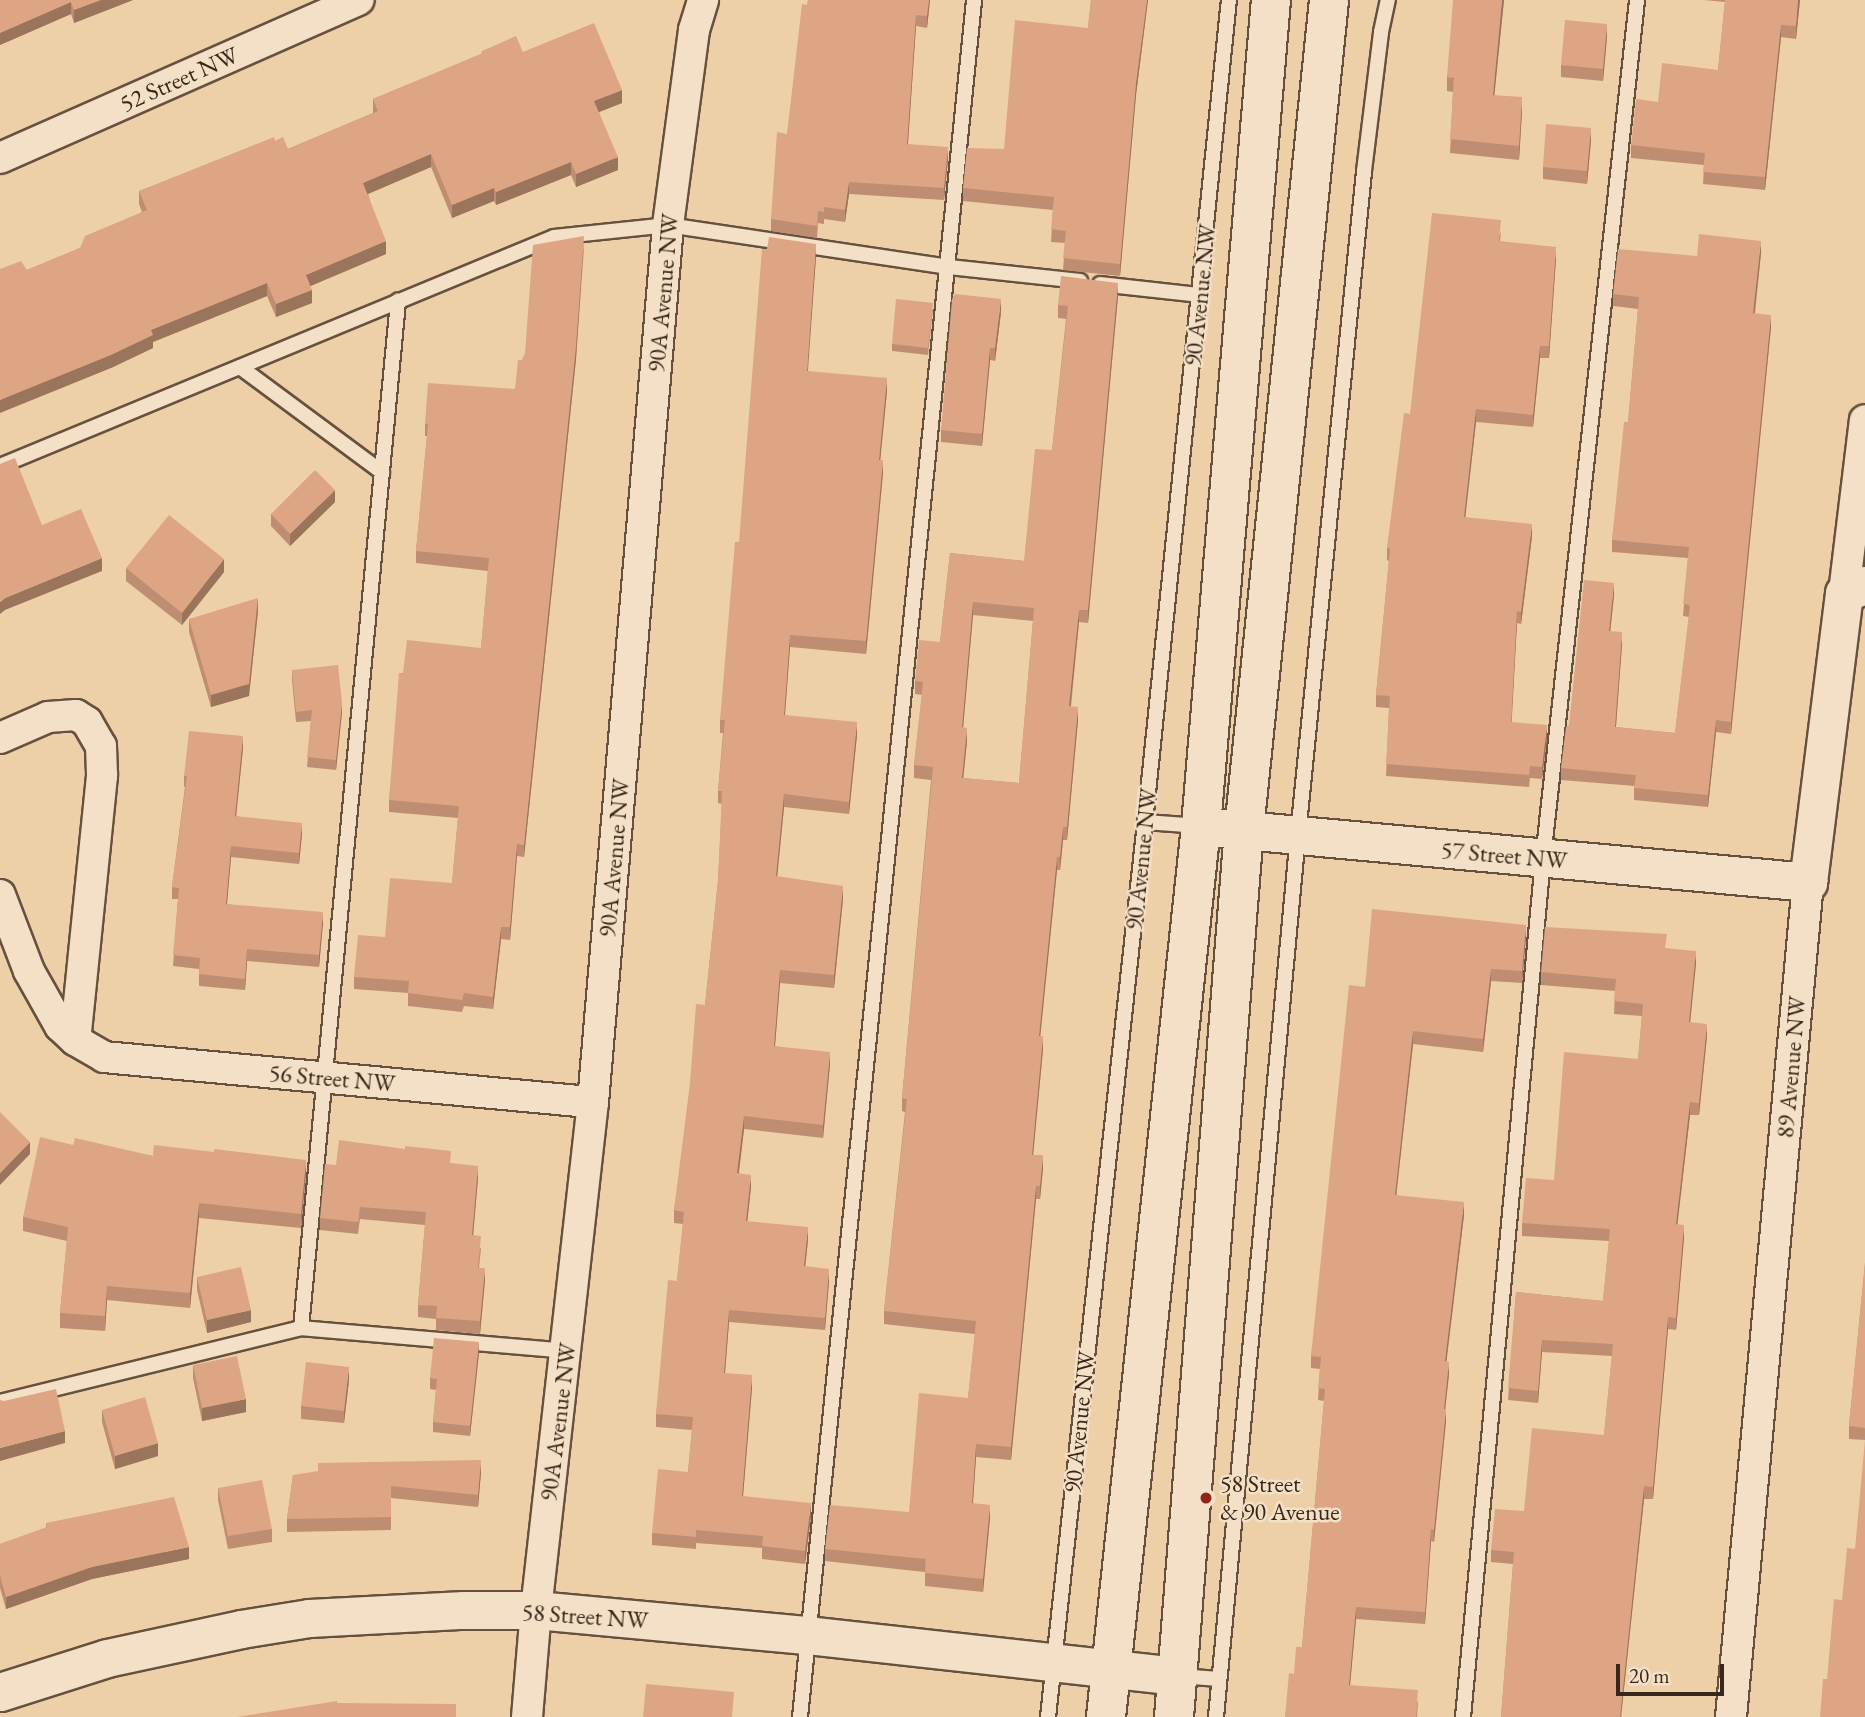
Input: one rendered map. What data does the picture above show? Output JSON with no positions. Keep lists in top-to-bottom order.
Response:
{
  "streets": {
    "main road": ["90 Avenue NW"],
    "street": [
      "52 Street NW",
      "90A Avenue NW",
      "57 Street NW",
      "89 Avenue NW",
      "56 Street NW",
      "58 Street NW"
    ]
  },
  "crossings": [
    ["90A Avenue NW", "56 Street NW"],
    ["90A Avenue NW", "58 Street NW"],
    ["90 Avenue NW", "57 Street NW"],
    ["90 Avenue NW", "58 Street NW"],
    ["57 Street NW", "89 Avenue NW"]
  ],
  "places": ["58 Street & 90 Avenue"],
  "scale_bar": "20 m"
}
